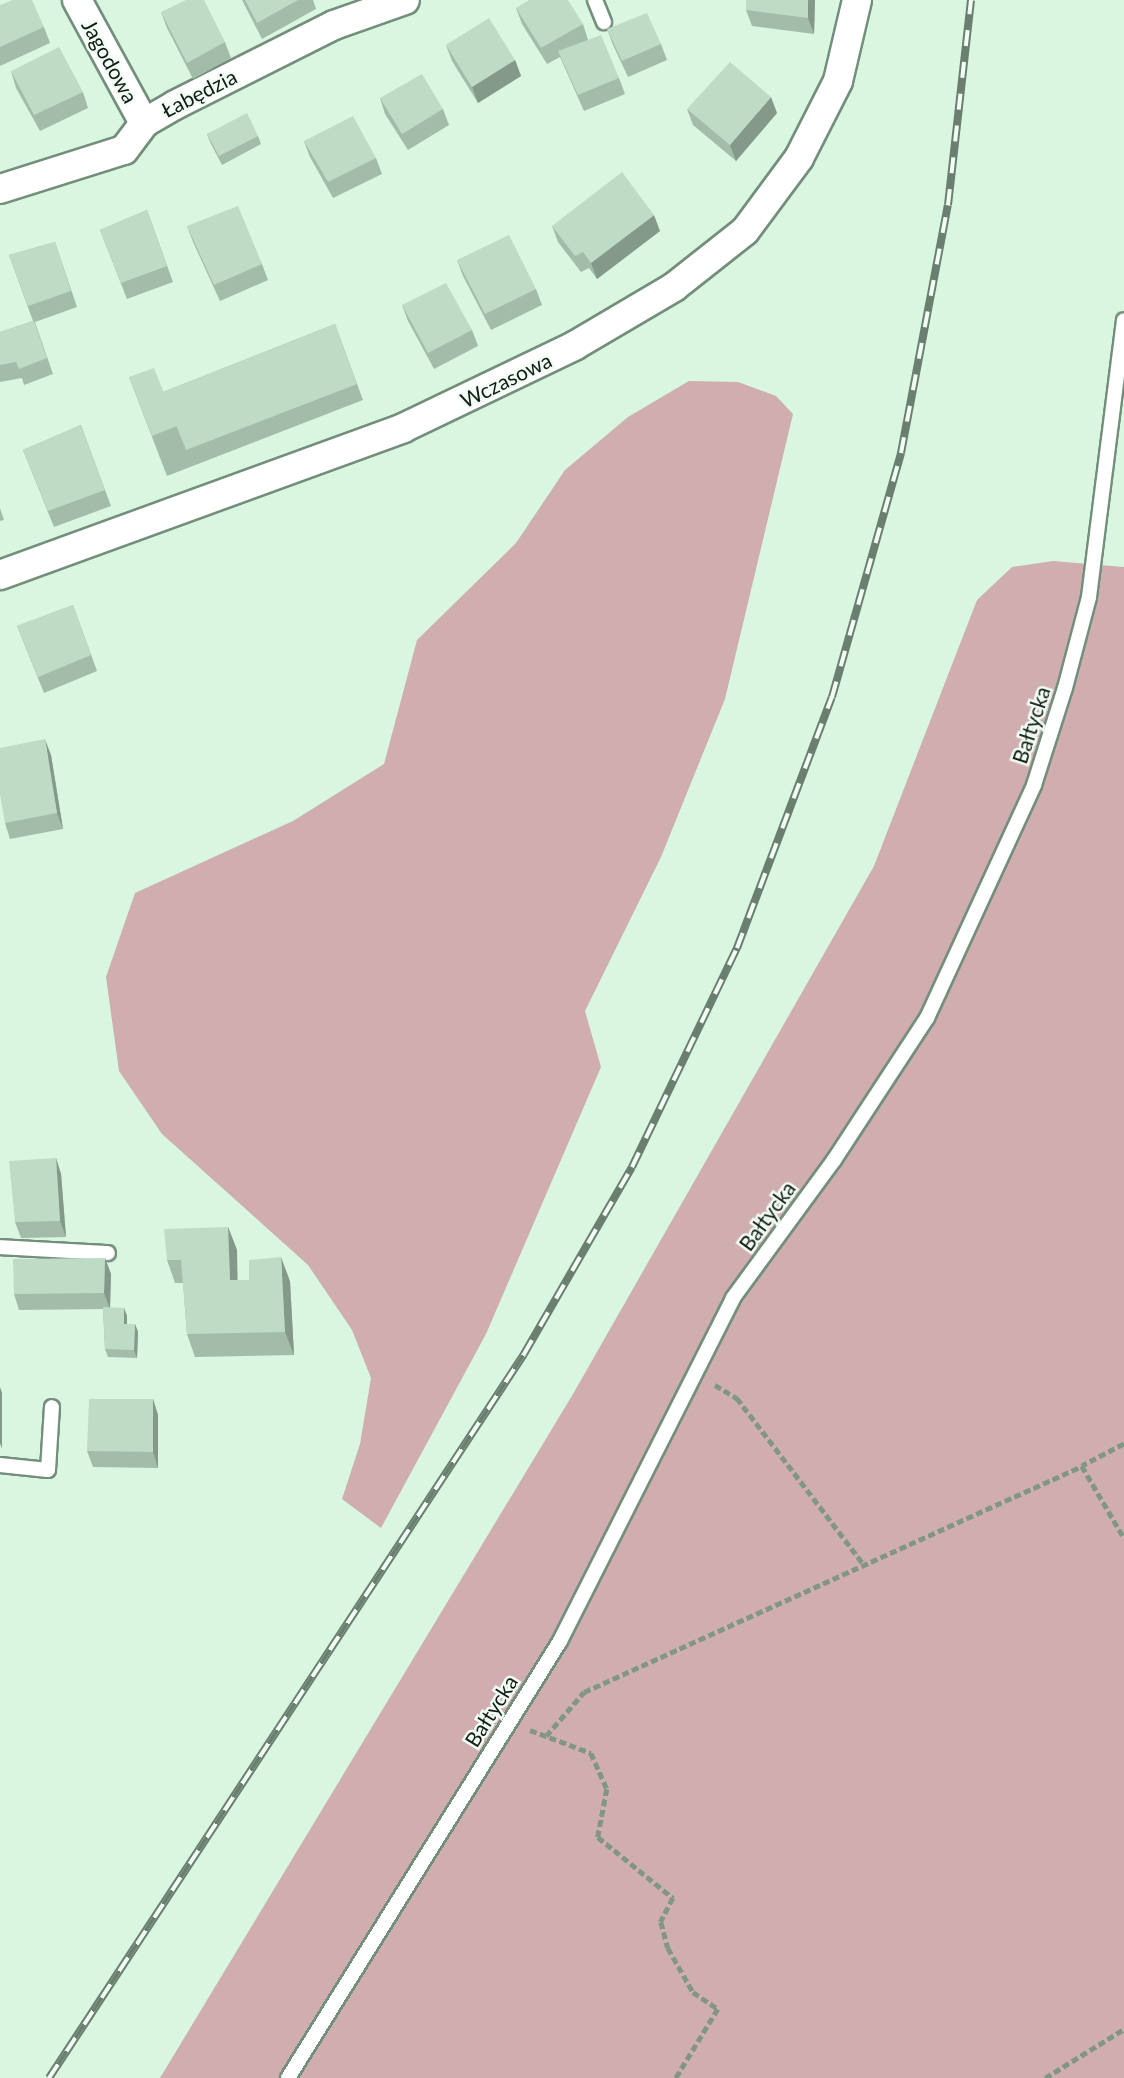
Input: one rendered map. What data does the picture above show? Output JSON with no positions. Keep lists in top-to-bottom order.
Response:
{
  "streets": {
    "street": ["Jagodowa", "Łabędzia", "Wczasowa"],
    "lane": ["Bałtycka"]
  },
  "crossings": [
    ["Jagodowa", "Łabędzia"]
  ]
}
